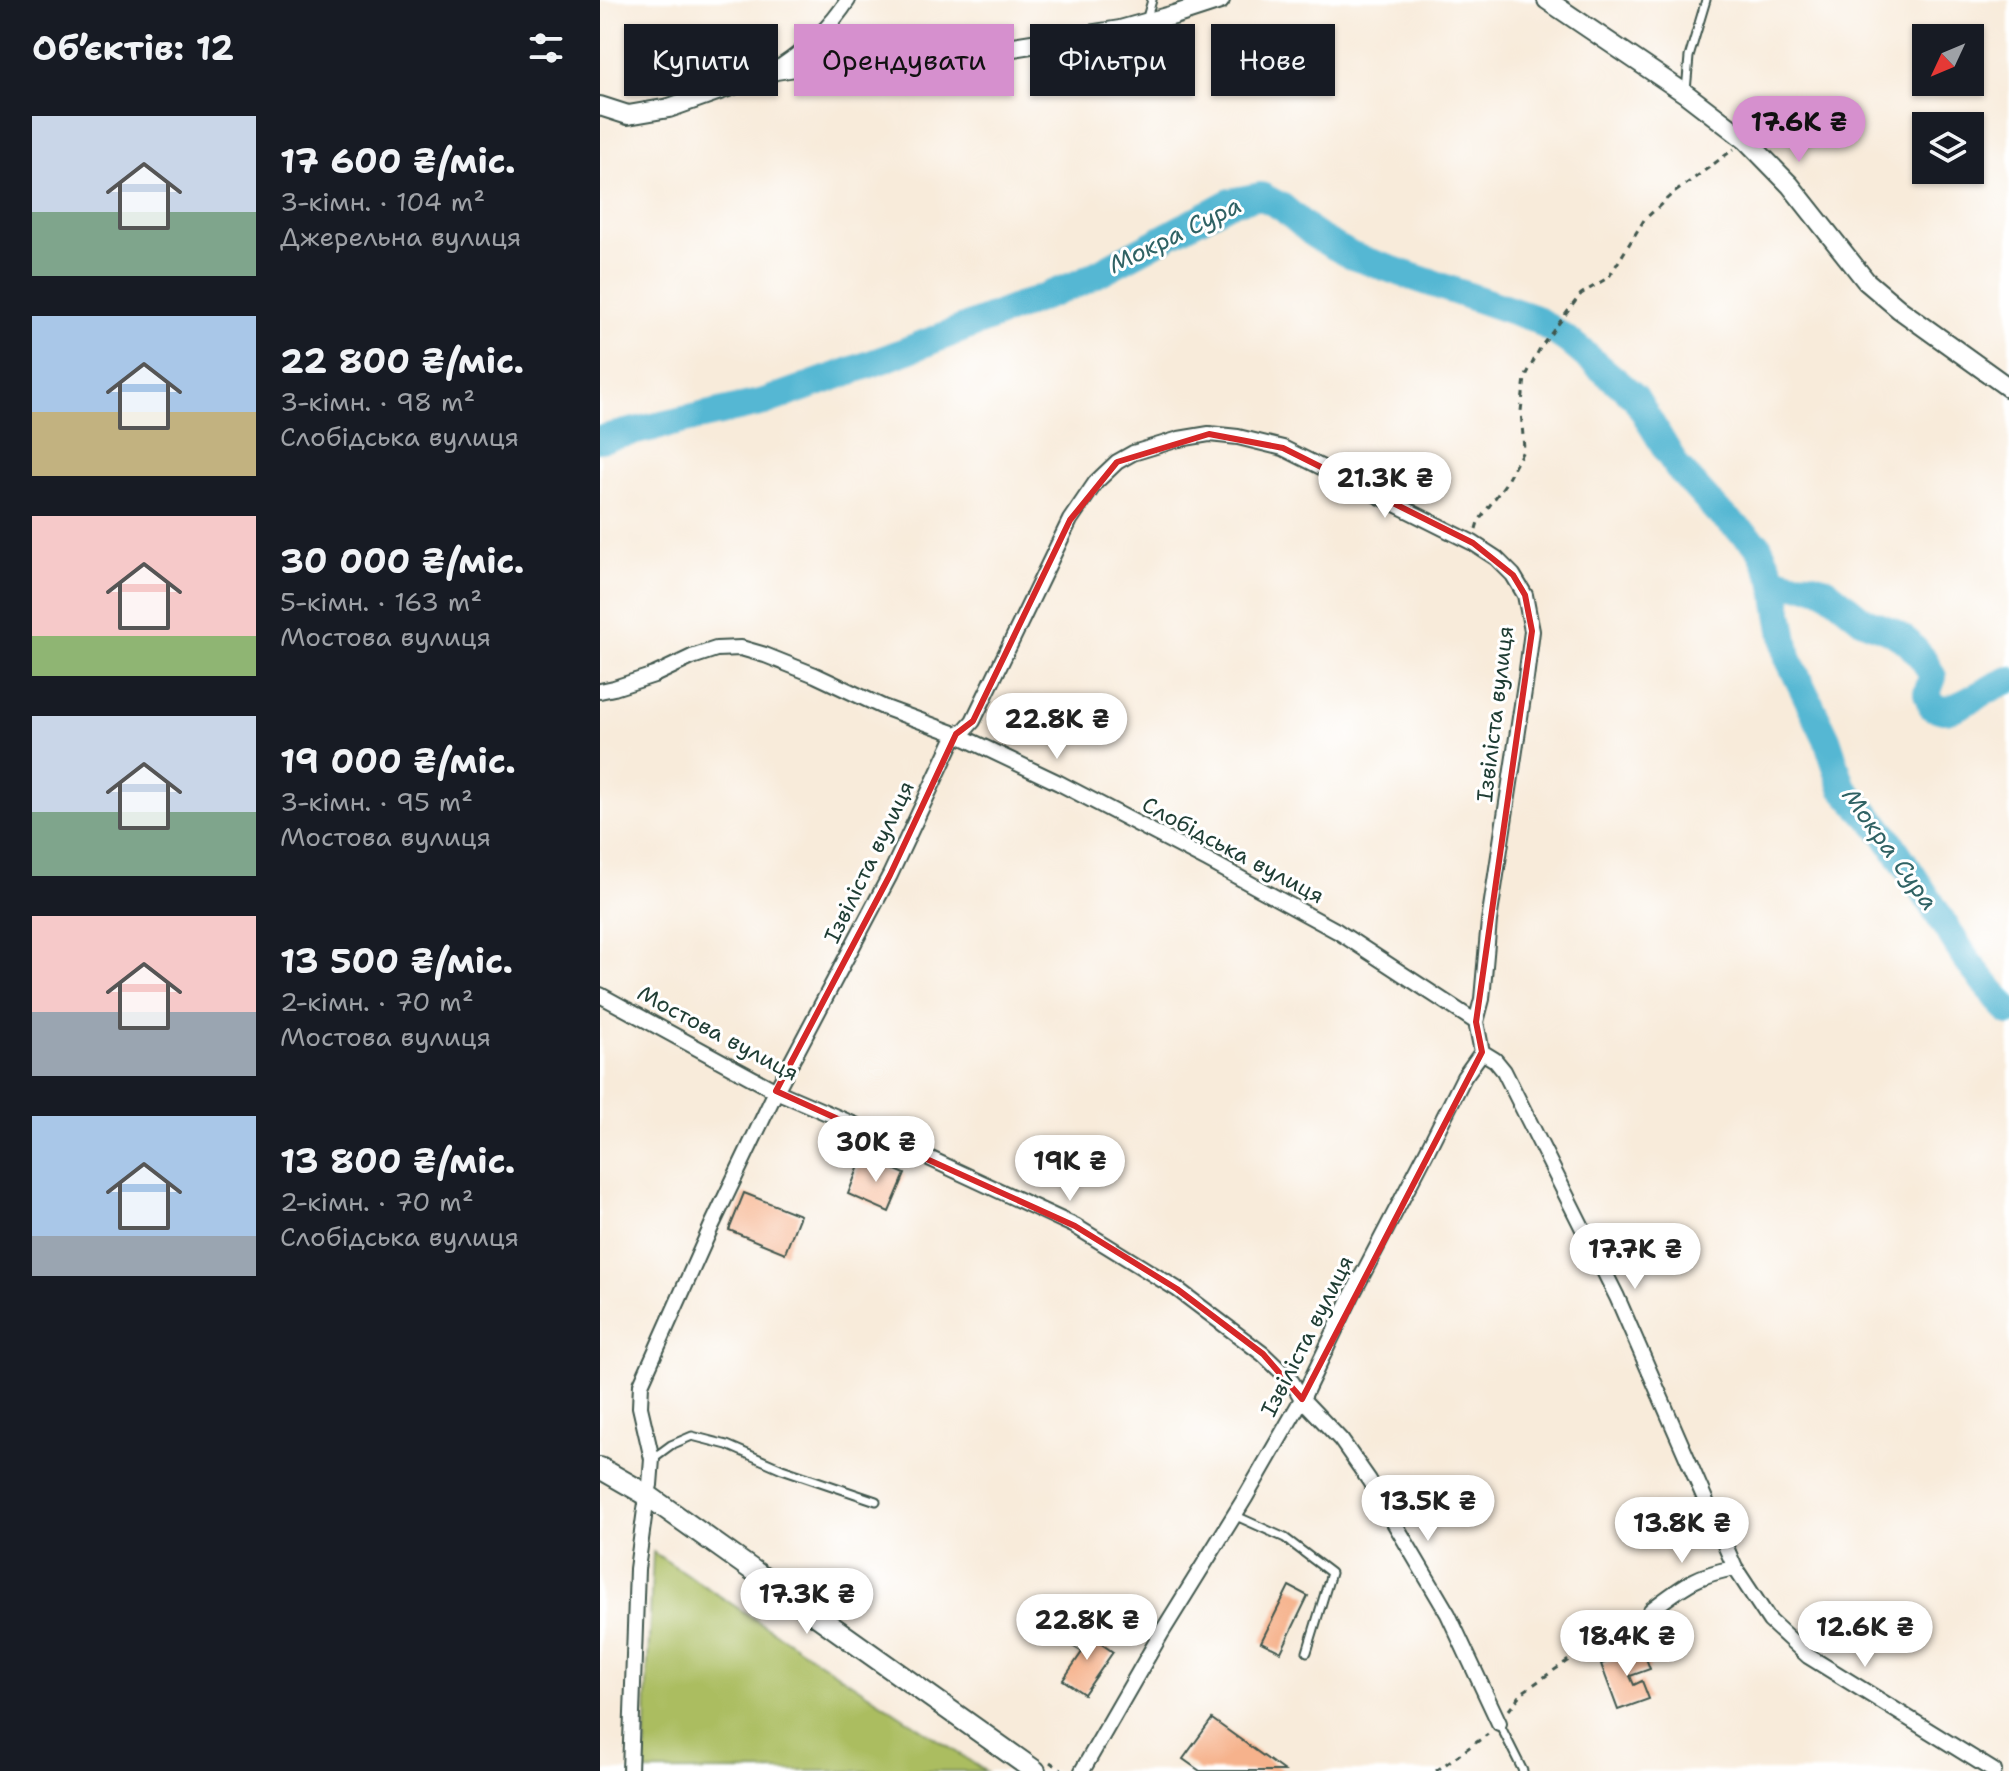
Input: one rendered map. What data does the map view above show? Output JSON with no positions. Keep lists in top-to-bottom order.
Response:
{
  "streets": {
    "street": ["Ізвіліста вулиця", "Слобідська вулиця", "Мостова вулиця"]
  },
  "crossings": [
    ["Ізвіліста вулиця", "Слобідська вулиця"],
    ["Ізвіліста вулиця", "Мостова вулиця"]
  ],
  "water": ["Мокра Сура"],
  "north": "bottom left",
  "page": {
    "heading": "Об’єктів: 12",
    "chip": [
      "Купити",
      "Орендувати",
      "Фільтри",
      "Нове"
    ],
    "list": [
      {
        "name": "17 600 ₴/міс.",
        "note": "3-кімн. · 104 m² · Джерельна вулиця"
      },
      {
        "name": "22 800 ₴/міс.",
        "note": "3-кімн. · 98 m² · Слобідська вулиця"
      },
      {
        "name": "30 000 ₴/міс.",
        "note": "5-кімн. · 163 m² · Мостова вулиця"
      },
      {
        "name": "19 000 ₴/міс.",
        "note": "3-кімн. · 95 m² · Мостова вулиця"
      },
      {
        "name": "13 500 ₴/міс.",
        "note": "2-кімн. · 70 m² · Мостова вулиця"
      },
      {
        "name": "13 800 ₴/міс.",
        "note": "2-кімн. · 70 m² · Слобідська вулиця"
      }
    ],
    "price": [
      "17.6K ₴",
      "21.3K ₴",
      "22.8K ₴",
      "30K ₴",
      "19K ₴",
      "17.7K ₴",
      "13.5K ₴",
      "13.8K ₴",
      "17.3K ₴",
      "22.8K ₴",
      "12.6K ₴",
      "18.4K ₴"
    ]
  }
}
